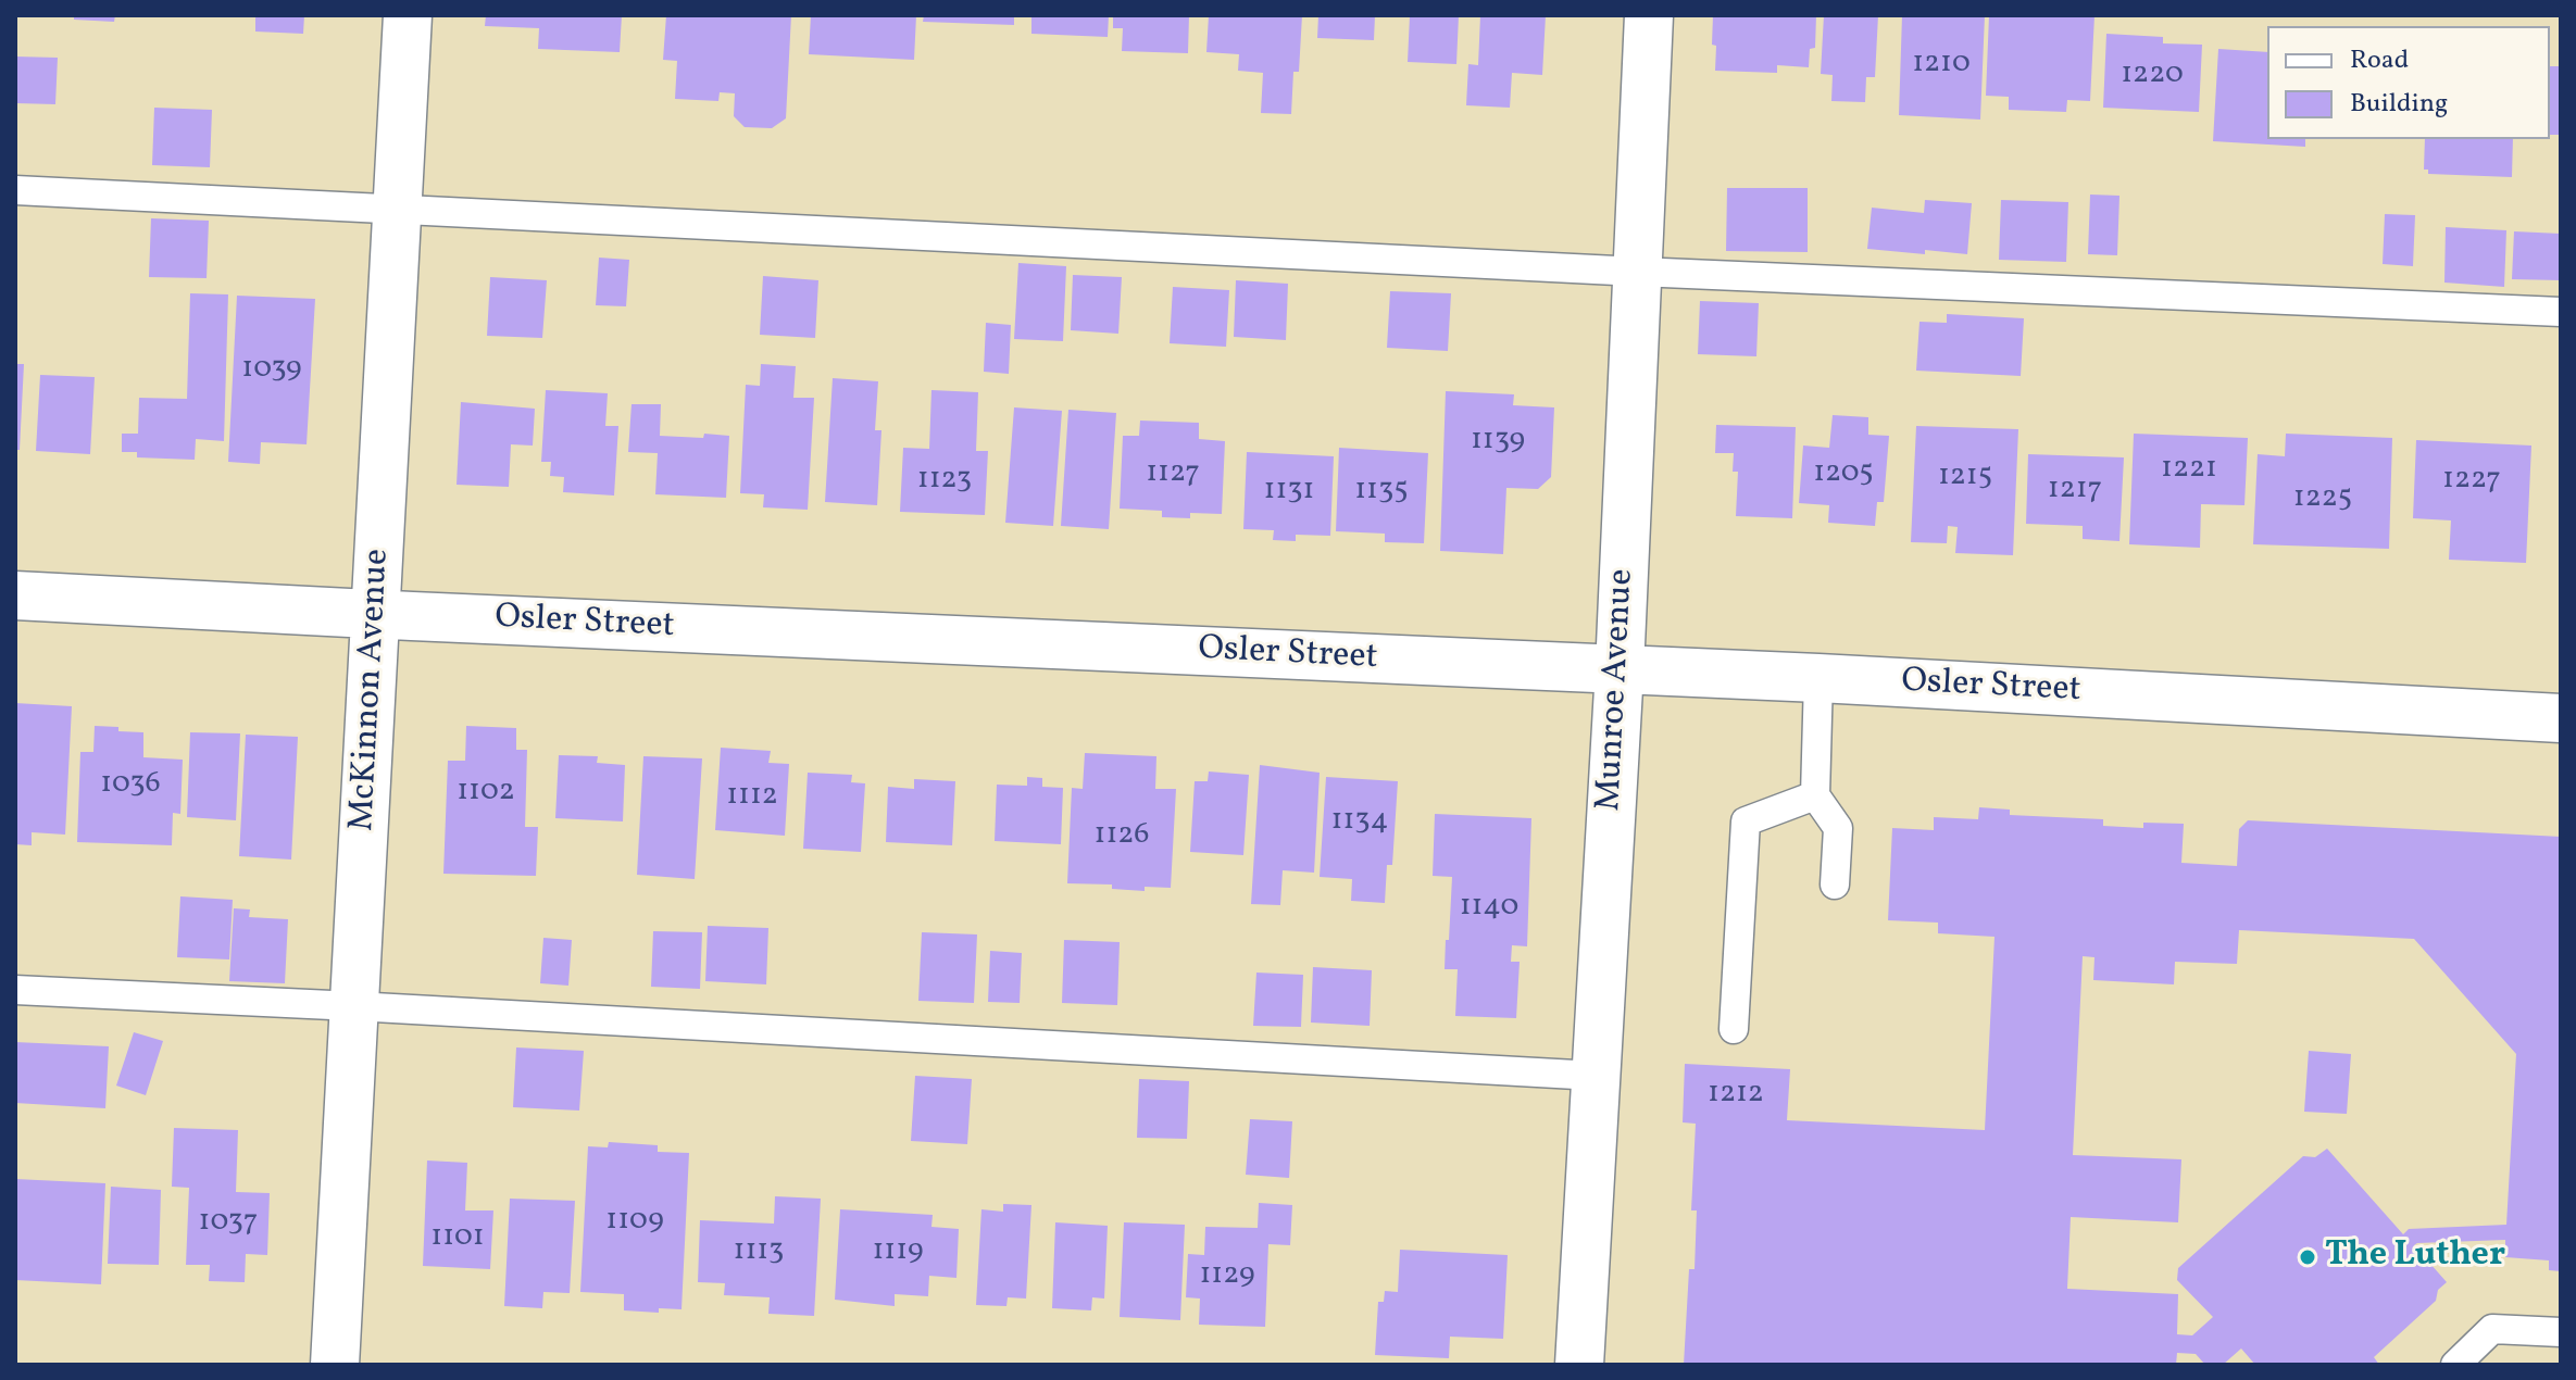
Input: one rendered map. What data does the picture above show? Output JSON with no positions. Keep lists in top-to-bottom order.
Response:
{
  "streets": {
    "street": ["Osler Street", "McKinnon Avenue", "Munroe Avenue"]
  },
  "crossings": [
    ["Osler Street", "McKinnon Avenue"],
    ["Osler Street", "Munroe Avenue"]
  ],
  "places": ["The Luther"],
  "house_numbers": [
    "1210",
    "1220",
    "1039",
    "1139",
    "1221",
    "1127",
    "1205",
    "1215",
    "1123",
    "1227",
    "1217",
    "1131",
    "1135",
    "1225",
    "1036",
    "1102",
    "1112",
    "1134",
    "1126",
    "1140",
    "1212",
    "1109",
    "1037",
    "1101",
    "1113",
    "1119",
    "1129"
  ],
  "legend": ["Road", "Building"]
}
